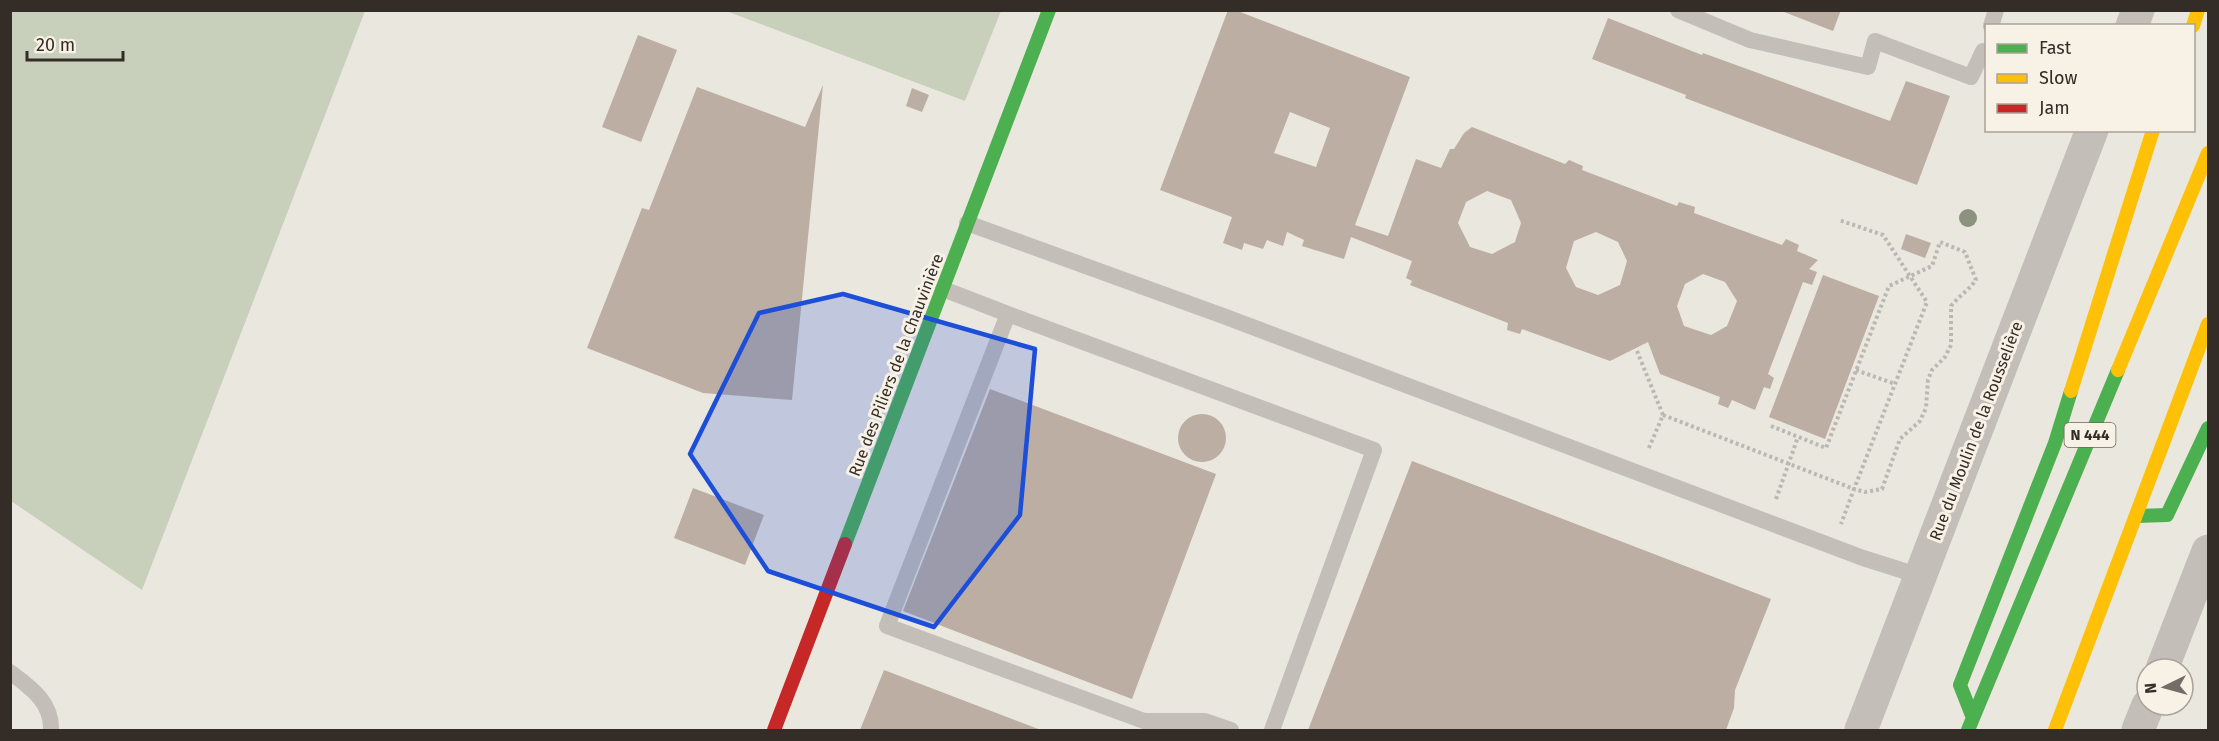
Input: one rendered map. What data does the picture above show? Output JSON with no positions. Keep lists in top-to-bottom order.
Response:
{
  "streets": {
    "main road": ["Rue des Piliers de la Chauvinière", "N 444"],
    "street": ["Rue du Moulin de la Rousselière"]
  },
  "legend": ["Fast", "Slow", "Jam"],
  "scale_bar": "20 m",
  "north": "left"
}
